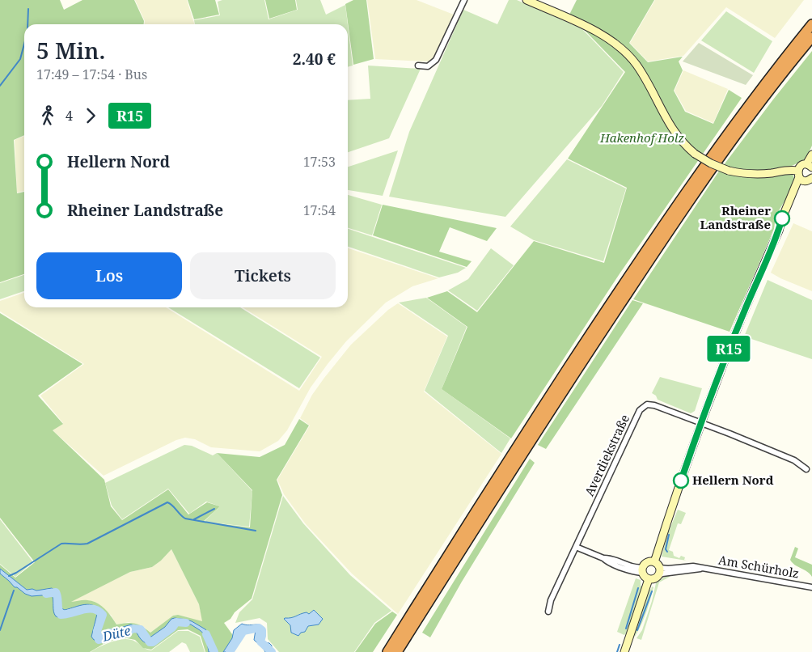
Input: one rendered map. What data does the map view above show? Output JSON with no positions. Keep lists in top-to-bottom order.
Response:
{
  "streets": {
    "street": ["Averdiekstraße", "Am Schürholz"]
  },
  "water": ["Düte"],
  "parks": ["Hakenhof Holz"],
  "places": ["Rheiner Landstraße", "Hellern Nord"],
  "lines": ["bus line R15"],
  "page": {
    "on_map": "R15",
    "heading": ["5 Min.", "17:49 – 17:54 · Bus", "2.40 €"],
    "legs": ["4", "R15"],
    "list": [
      {
        "name": "Hellern Nord",
        "value": "17:53"
      },
      {
        "name": "Rheiner Landstraße",
        "value": "17:54"
      }
    ],
    "buttons": ["Los", "Tickets"]
  }
}
